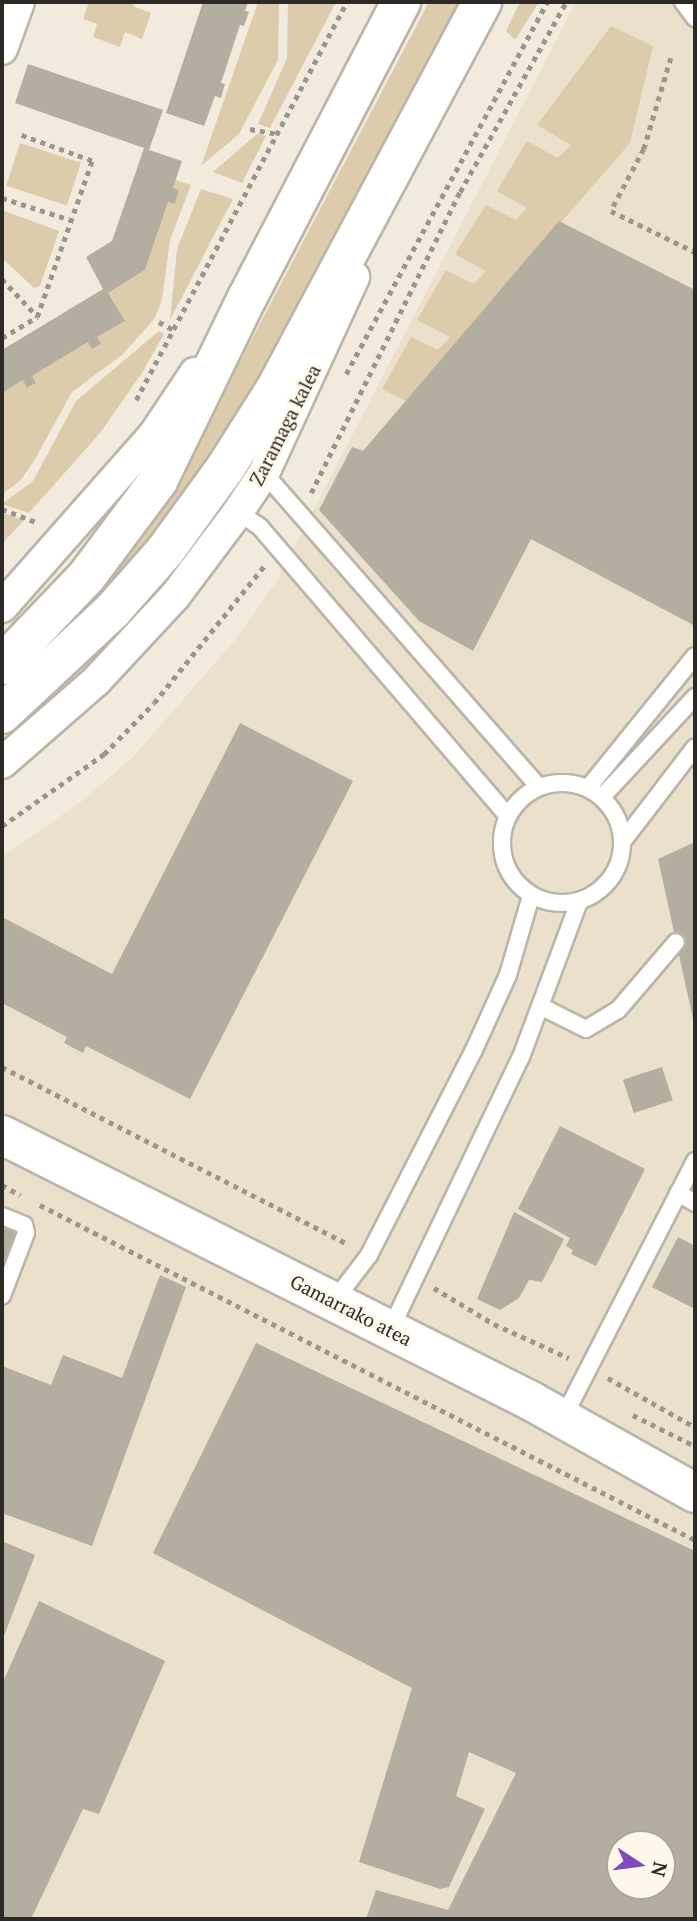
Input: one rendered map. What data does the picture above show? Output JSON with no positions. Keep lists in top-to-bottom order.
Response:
{
  "streets": {
    "main road": ["Zaramaga kalea", "Gamarrako atea"]
  },
  "north": "right"
}
